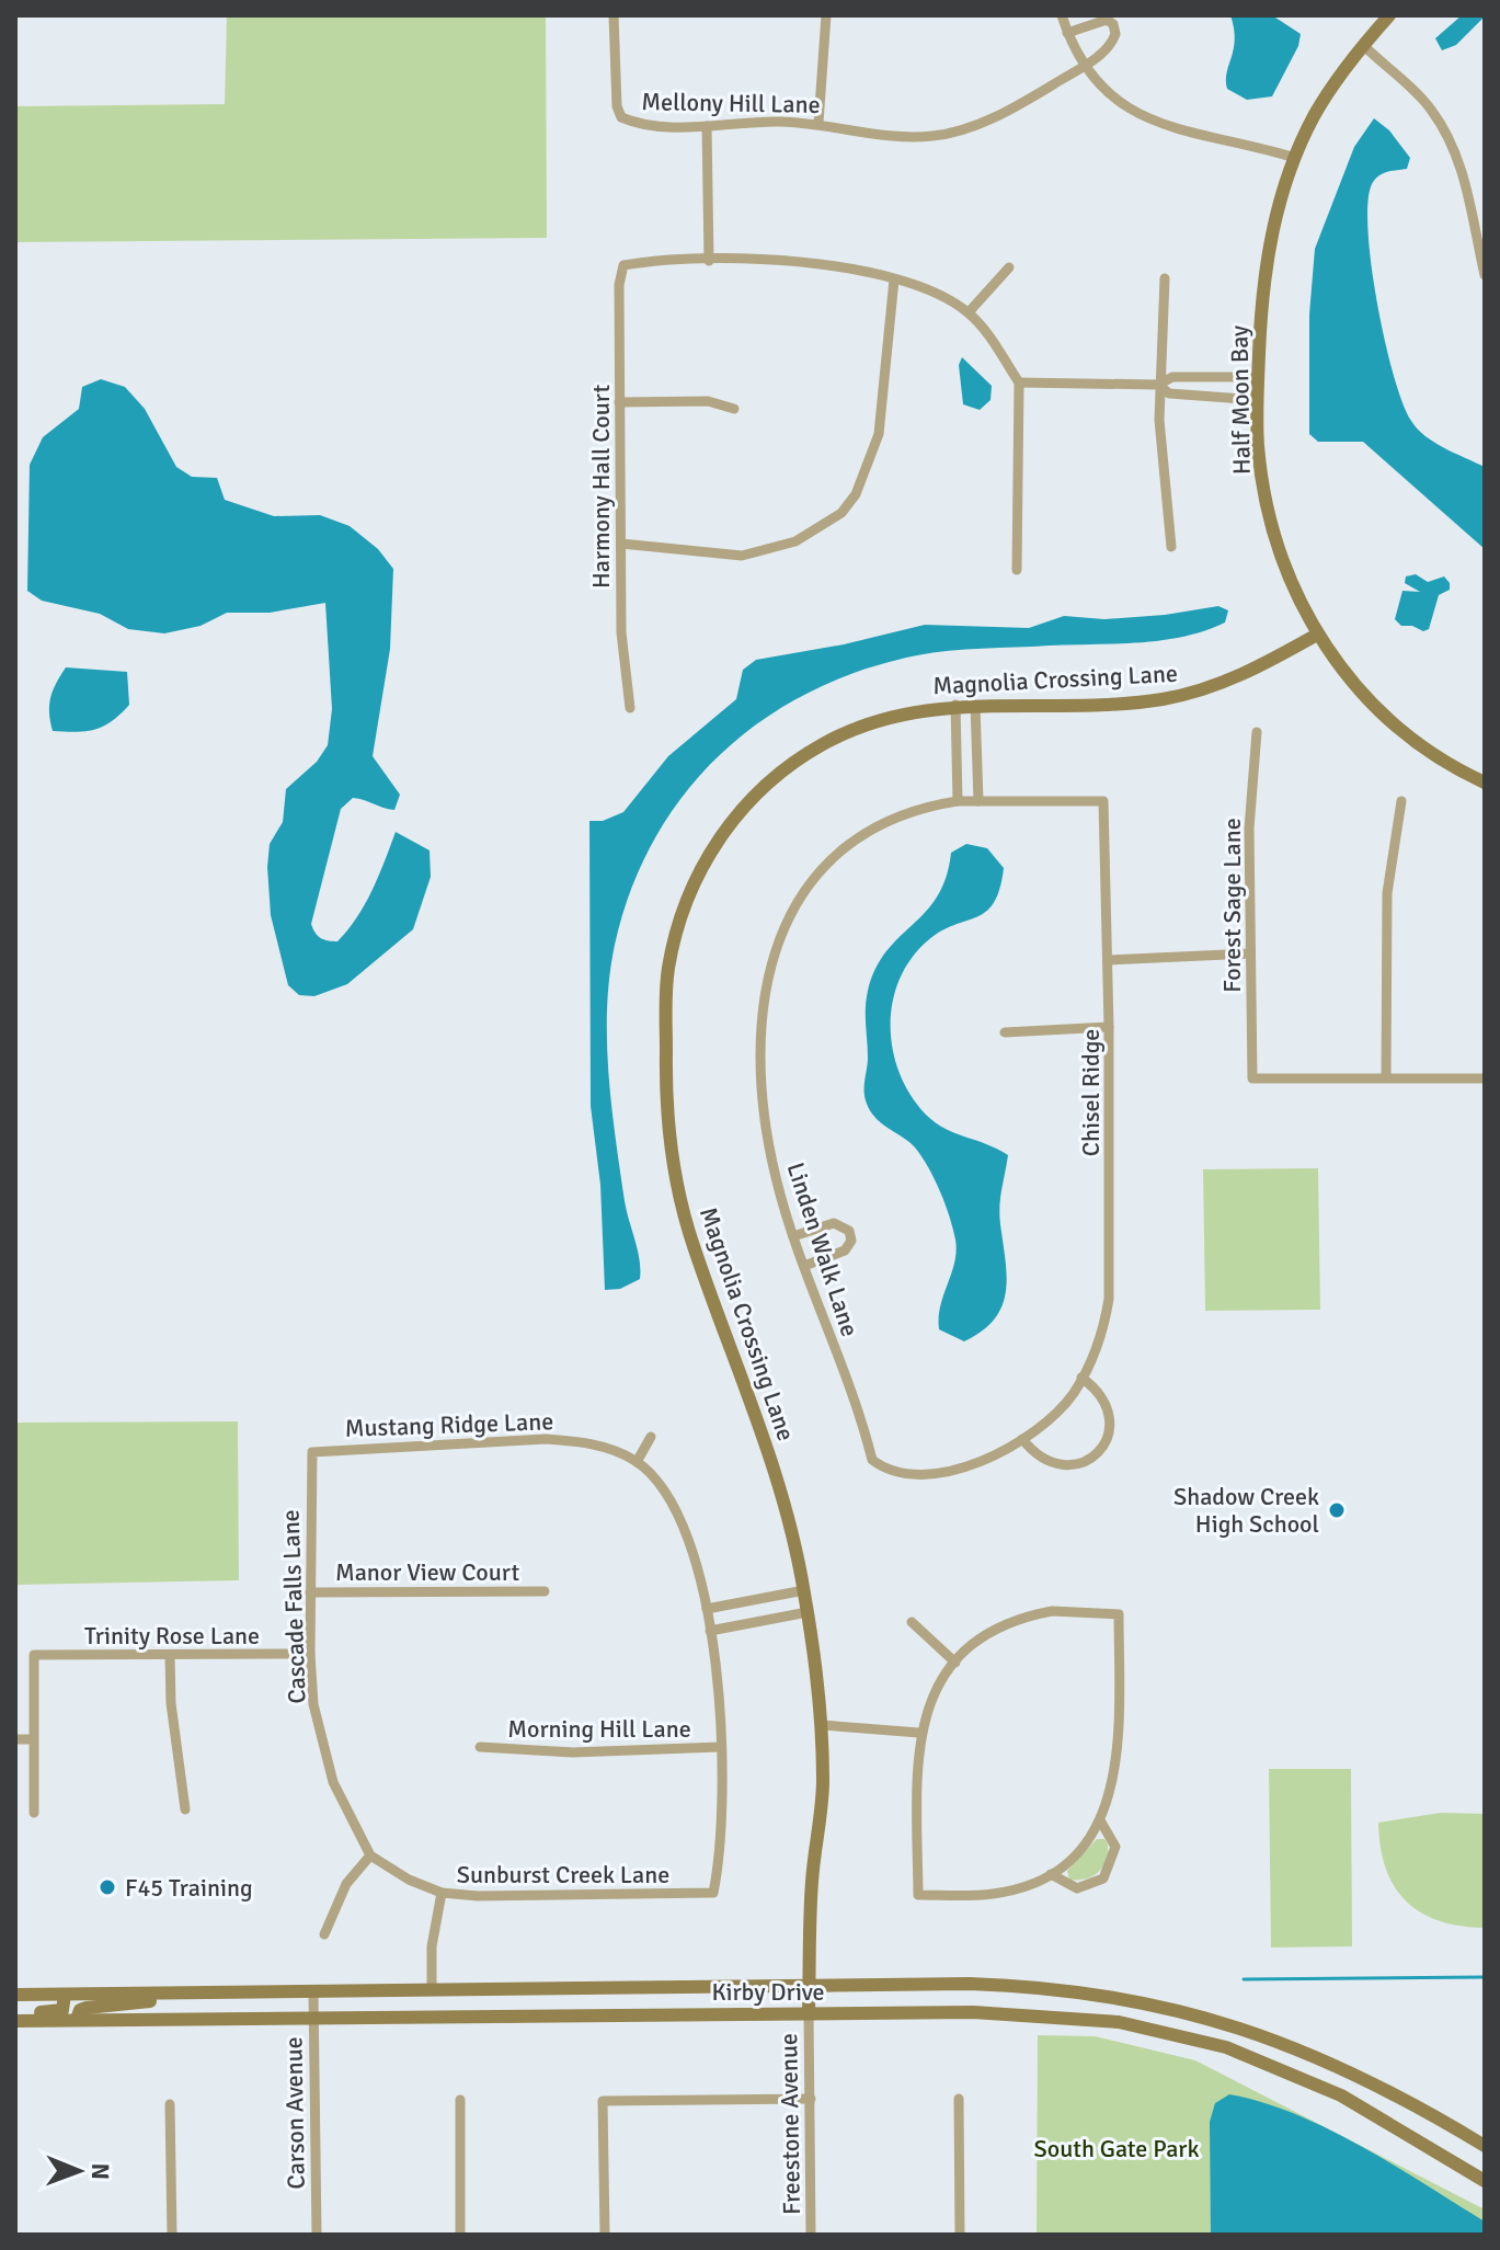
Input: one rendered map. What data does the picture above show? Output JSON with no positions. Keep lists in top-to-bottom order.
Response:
{
  "streets": {
    "main road": ["Half Moon Bay", "Magnolia Crossing Lane", "Kirby Drive"],
    "street": [
      "Mellony Hill Lane",
      "Harmony Hall Court",
      "Forest Sage Lane",
      "Chisel Ridge",
      "Linden Walk Lane",
      "Mustang Ridge Lane",
      "Manor View Court",
      "Cascade Falls Lane",
      "Trinity Rose Lane",
      "Morning Hill Lane",
      "Sunburst Creek Lane",
      "Carson Avenue",
      "Freestone Avenue"
    ]
  },
  "crossings": [
    ["Half Moon Bay", "Magnolia Crossing Lane"],
    ["Magnolia Crossing Lane", "Kirby Drive"],
    ["Magnolia Crossing Lane", "Freestone Avenue"],
    ["Chisel Ridge", "Linden Walk Lane"],
    ["Mustang Ridge Lane", "Cascade Falls Lane"],
    ["Manor View Court", "Cascade Falls Lane"],
    ["Cascade Falls Lane", "Trinity Rose Lane"],
    ["Cascade Falls Lane", "Sunburst Creek Lane"],
    ["Morning Hill Lane", "Sunburst Creek Lane"],
    ["Kirby Drive", "Carson Avenue"],
    ["Kirby Drive", "Freestone Avenue"]
  ],
  "parks": ["South Gate Park"],
  "places": ["Shadow Creek High School", "F45 Training"],
  "north": "right"
}
